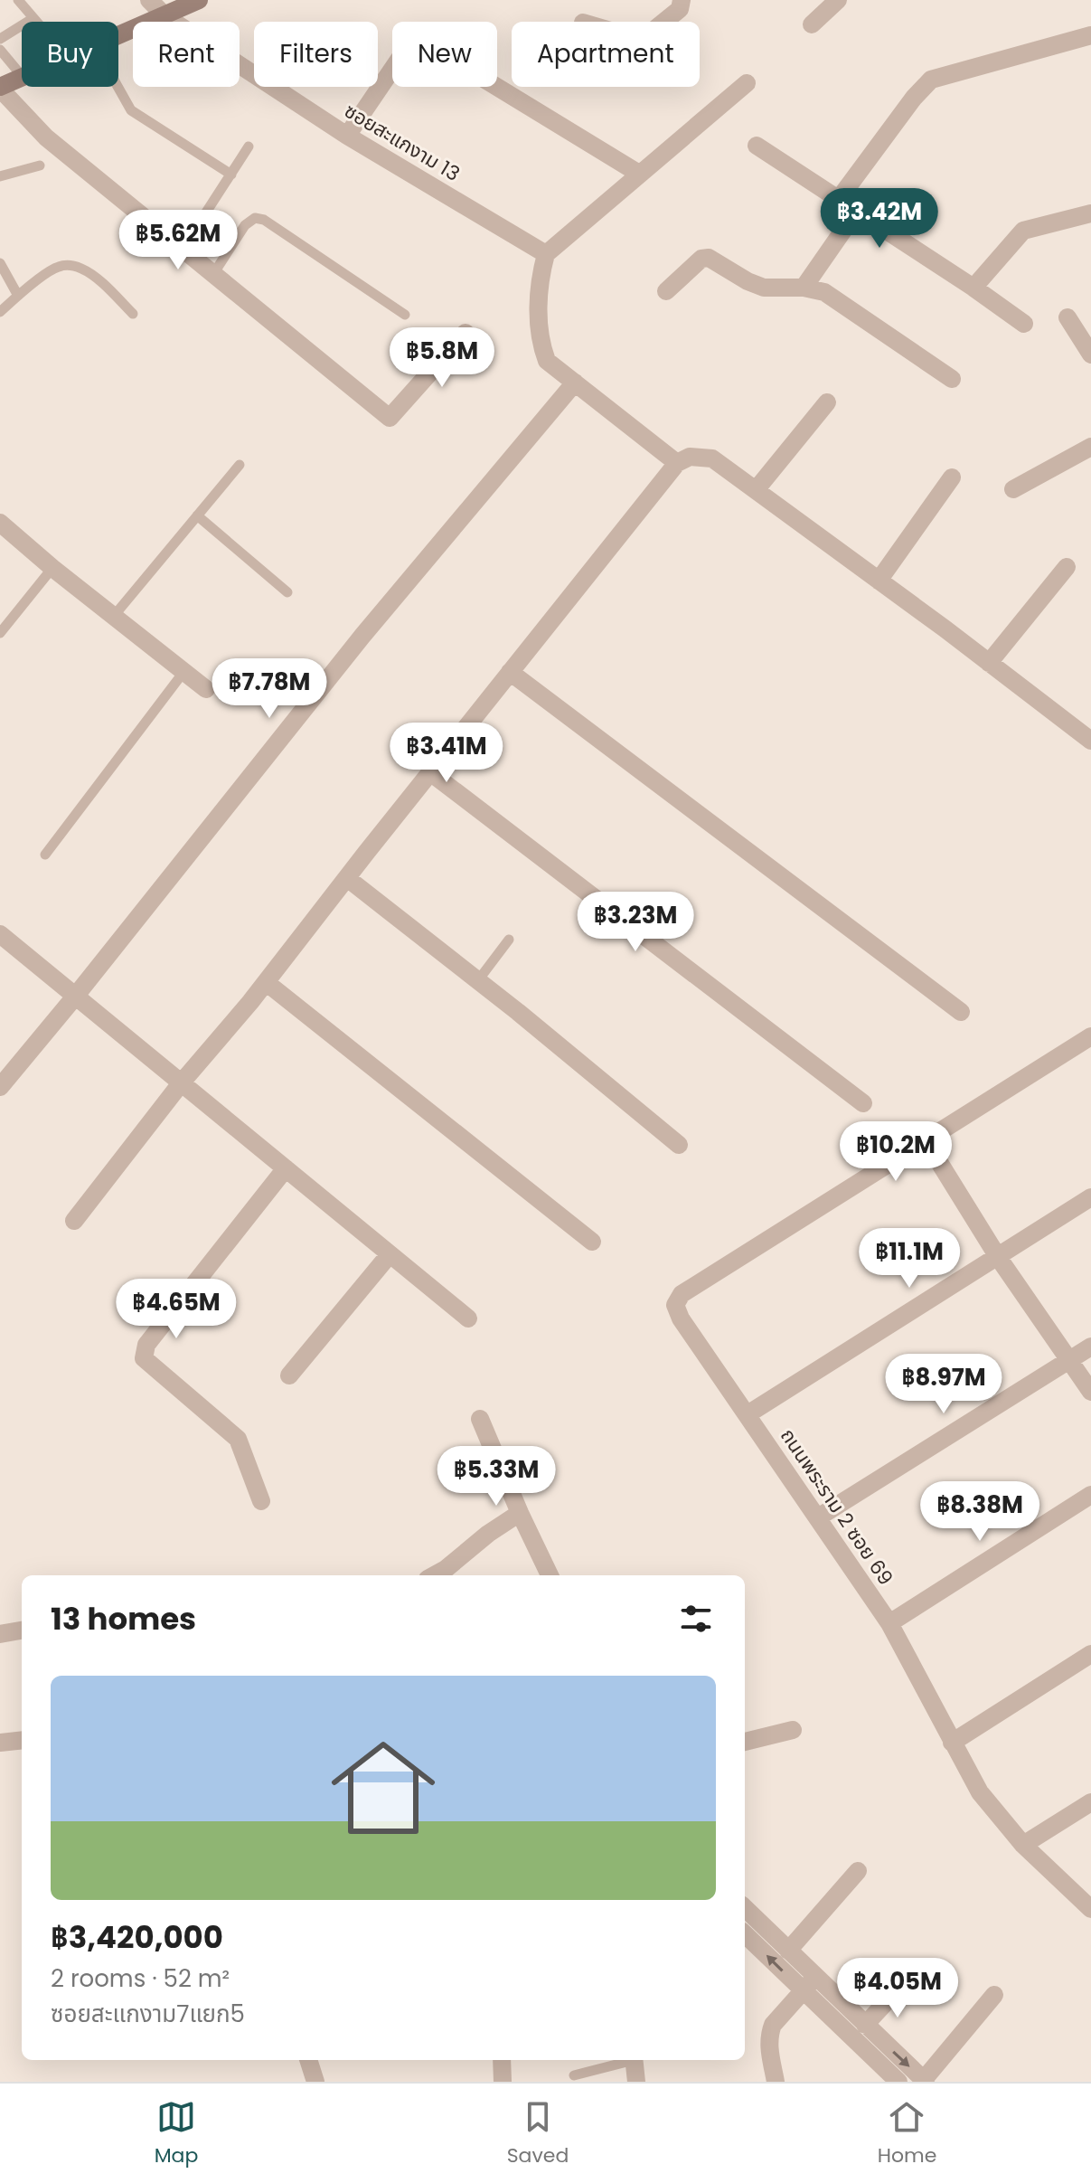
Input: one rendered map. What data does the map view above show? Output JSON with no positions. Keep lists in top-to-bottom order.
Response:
{
  "streets": {
    "street": ["ซอยสะแกงาม 13", "ถนนพระราม 2 ซอย 69"]
  },
  "page": {
    "chip": [
      "Buy",
      "Rent",
      "Filters",
      "New",
      "Apartment"
    ],
    "price": [
      "฿3.42M",
      "฿5.62M",
      "฿5.8M",
      "฿7.78M",
      "฿3.41M",
      "฿3.23M",
      "฿10.2M",
      "฿11.1M",
      "฿4.65M",
      "฿8.97M",
      "฿5.33M",
      "฿8.38M",
      "฿4.05M"
    ],
    "heading": "13 homes",
    "list": [
      {
        "name": "฿3,420,000",
        "note": "2 rooms · 52 m² · ซอยสะแกงาม7แยก5"
      }
    ],
    "tabs": ["Map", "Saved", "Home"]
  }
}
